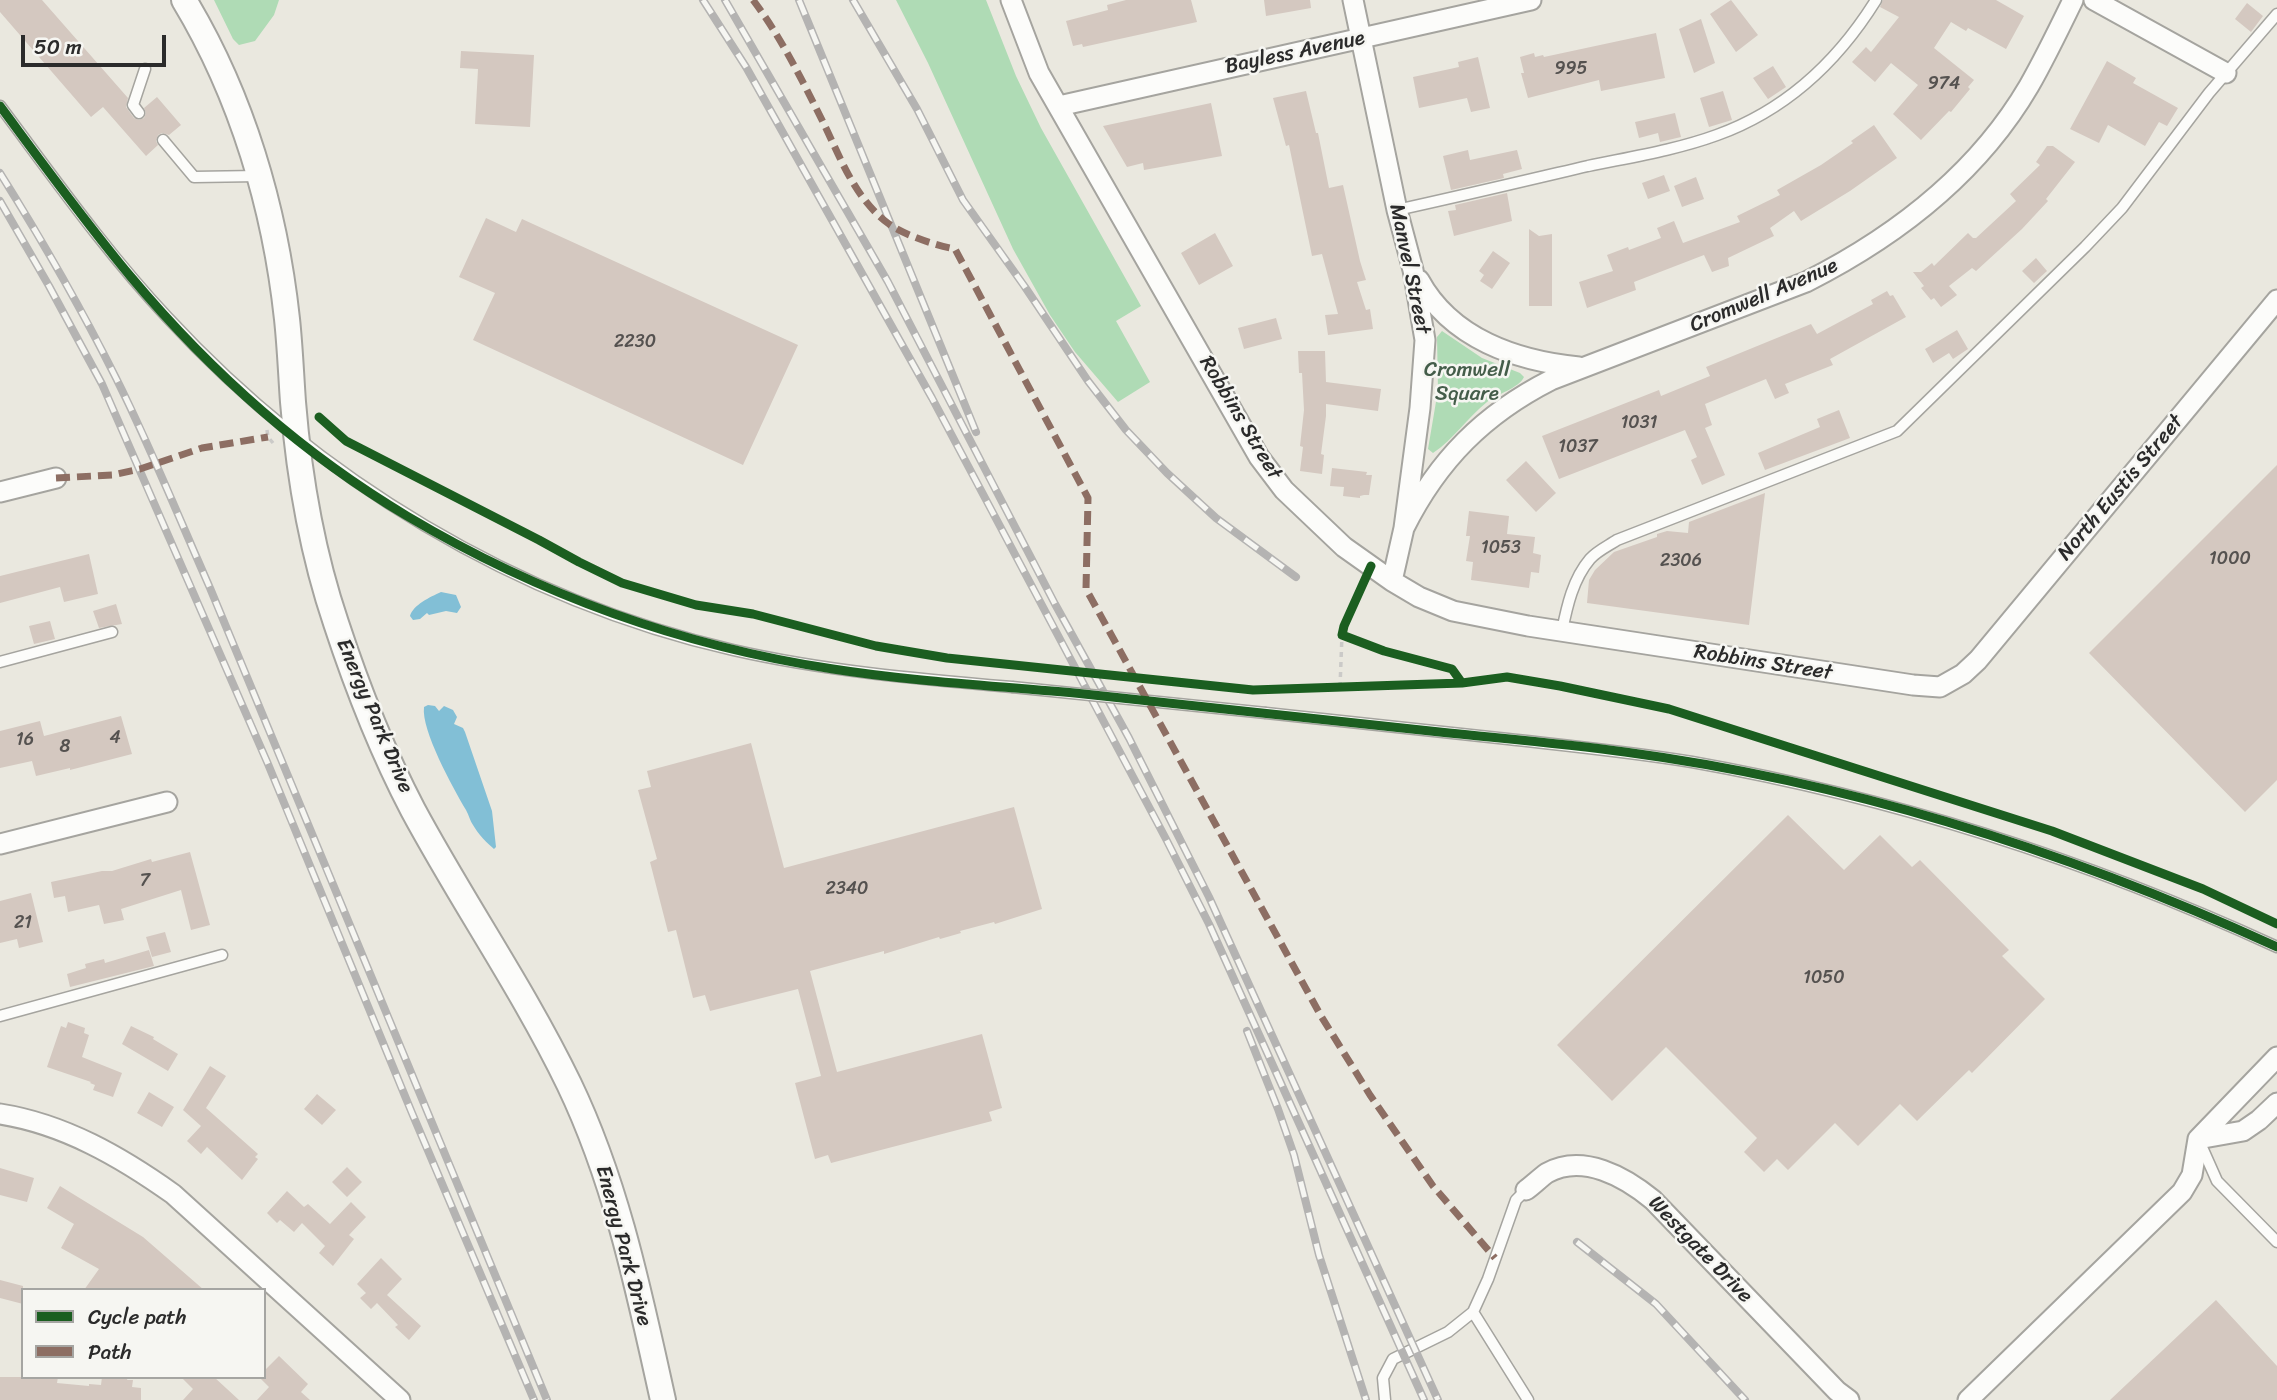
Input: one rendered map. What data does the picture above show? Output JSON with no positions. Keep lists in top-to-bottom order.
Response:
{
  "streets": {
    "street": [
      "Bayless Avenue",
      "Manvel Street",
      "Cromwell Avenue",
      "Robbins Street",
      "North Eustis Street",
      "Energy Park Drive",
      "Westgate Drive"
    ]
  },
  "crossings": [
    ["Bayless Avenue", "Manvel Street"],
    ["Bayless Avenue", "Robbins Street"],
    ["Manvel Street", "Cromwell Avenue"],
    ["Manvel Street", "Robbins Street"],
    ["Robbins Street", "North Eustis Street"]
  ],
  "parks": ["Cromwell Square"],
  "house_numbers": [
    "995",
    "974",
    "2230",
    "1031",
    "1037",
    "1053",
    "1000",
    "2306",
    "4",
    "16",
    "8",
    "7",
    "2340",
    "21",
    "1050"
  ],
  "legend": ["Cycle path", "Path"],
  "scale_bar": "50 m"
}
